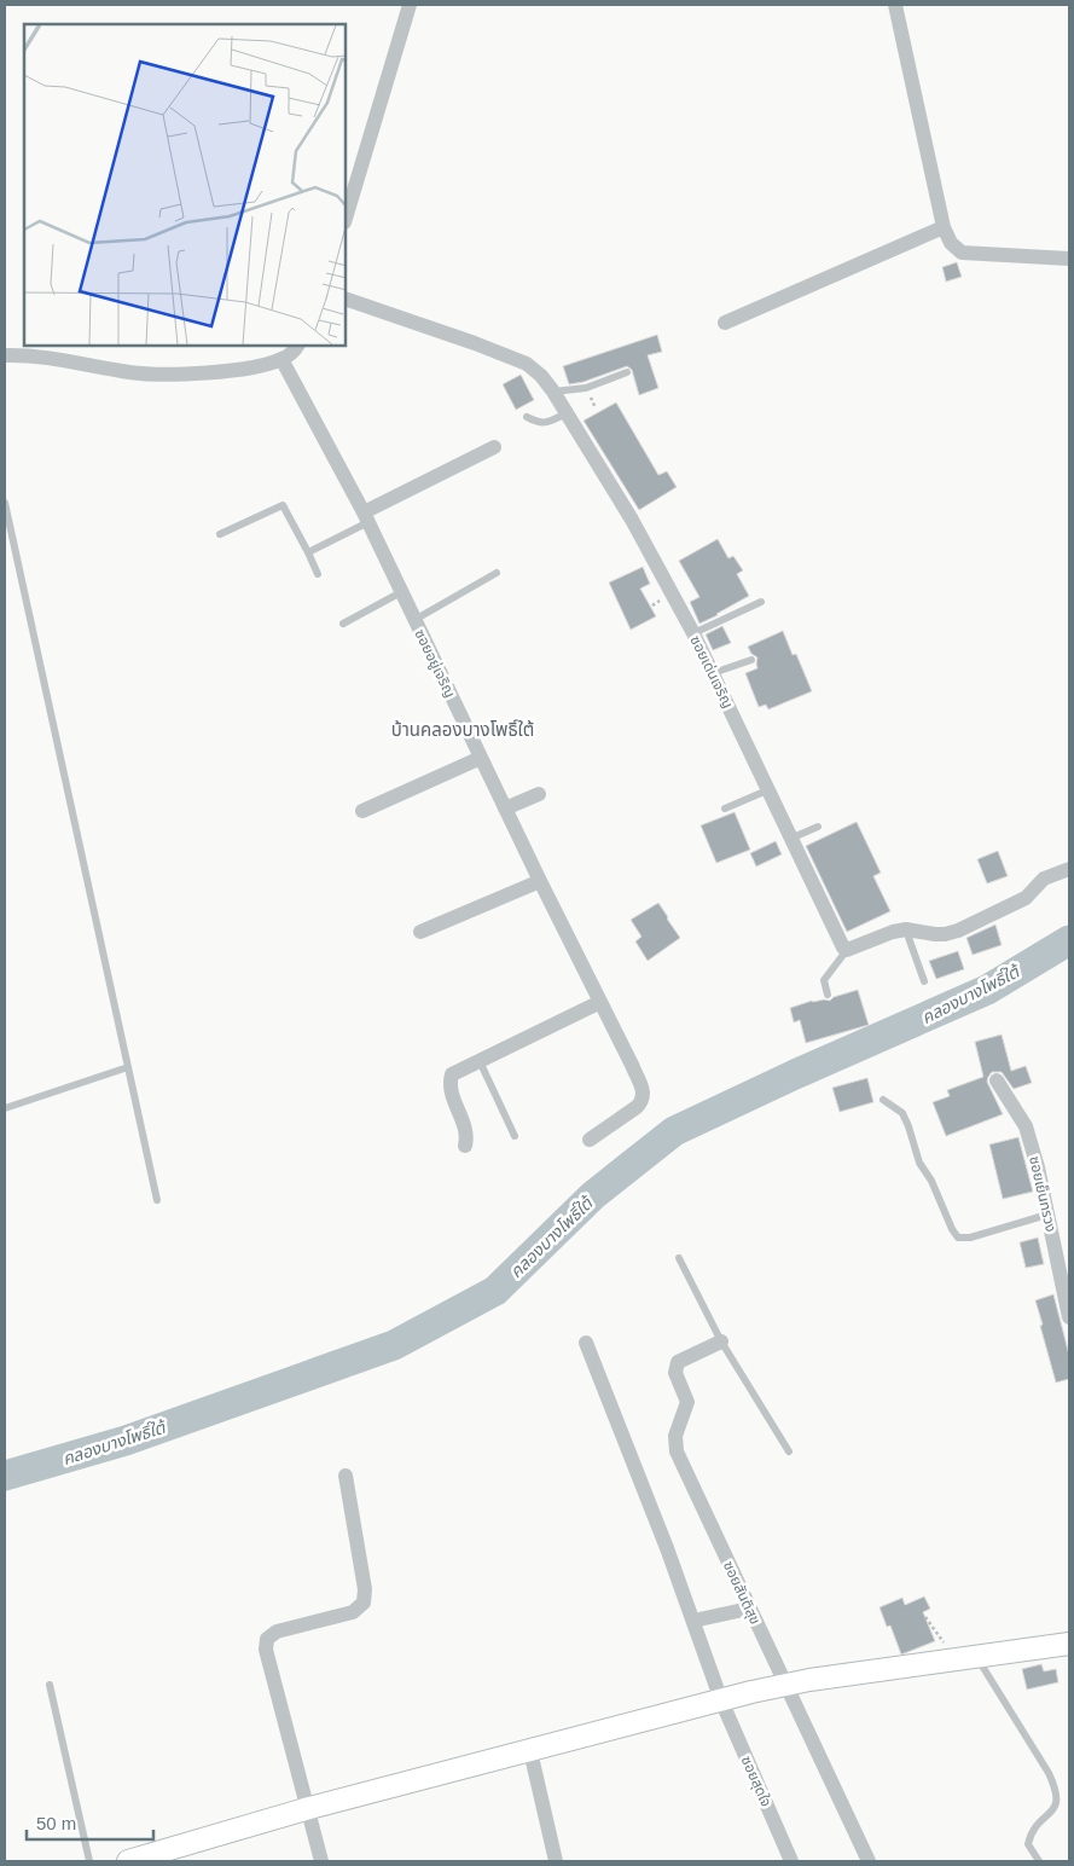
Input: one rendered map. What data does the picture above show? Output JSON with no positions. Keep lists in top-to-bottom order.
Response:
{
  "streets": {
    "street": [
      "ซอยอยู่เจริญ",
      "ซอยเด่นเจริญ",
      "ซอยเย็นทรวง",
      "ซอยสันติสุข",
      "ซอยสุดใจ"
    ]
  },
  "districts": ["บ้านคลองบางโพธิ์ใต้"],
  "water": ["คลองบางโพธิ์ใต้"],
  "scale_bar": "50 m"
}
